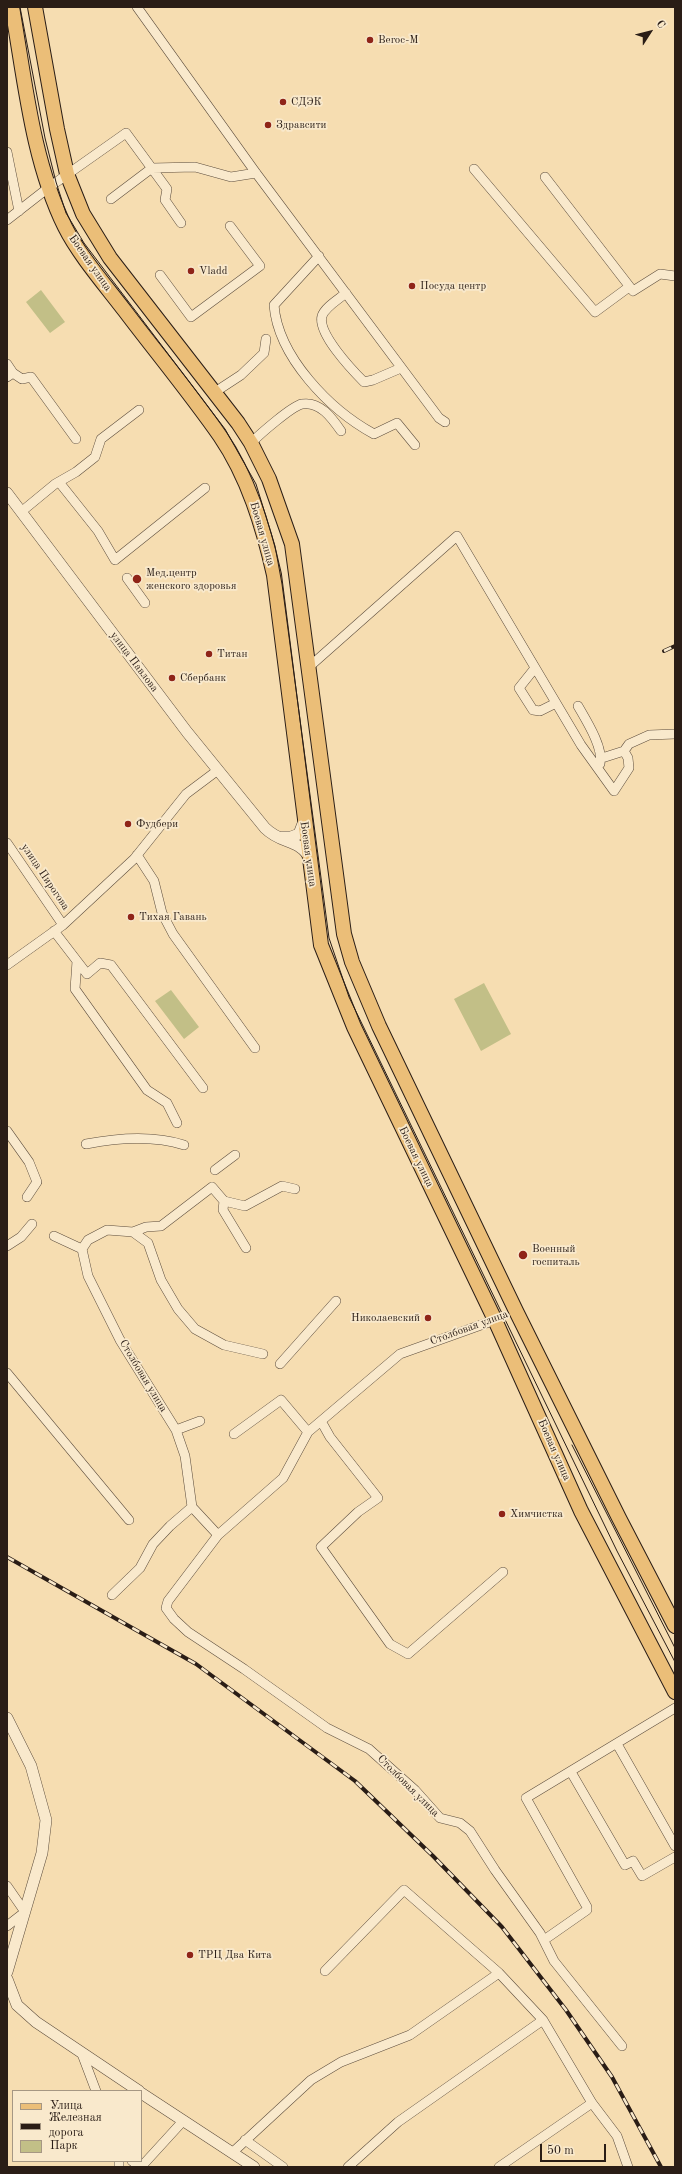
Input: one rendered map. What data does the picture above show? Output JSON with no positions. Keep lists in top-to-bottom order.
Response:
{
  "streets": {
    "main road": ["Боевая улица", "Столбовая улица"],
    "street": ["улица Павлова", "улица Пирогова"]
  },
  "crossings": [
    ["Боевая улица", "улица Павлова"],
    ["Боевая улица", "Столбовая улица"]
  ],
  "places": [
    "Вегос-М",
    "СДЭК",
    "Здравсити",
    "Vladd",
    "Посуда центр",
    "Мед.центр женского здоровья",
    "Титан",
    "Сбербанк",
    "Фудбери",
    "Тихая Гавань",
    "Военный госпиталь",
    "Николаевский",
    "Химчистка",
    "ТРЦ Два Кита"
  ],
  "legend": ["Улица", "Железная дорога", "Парк"],
  "scale_bar": "50 m",
  "north": "top right"
}
